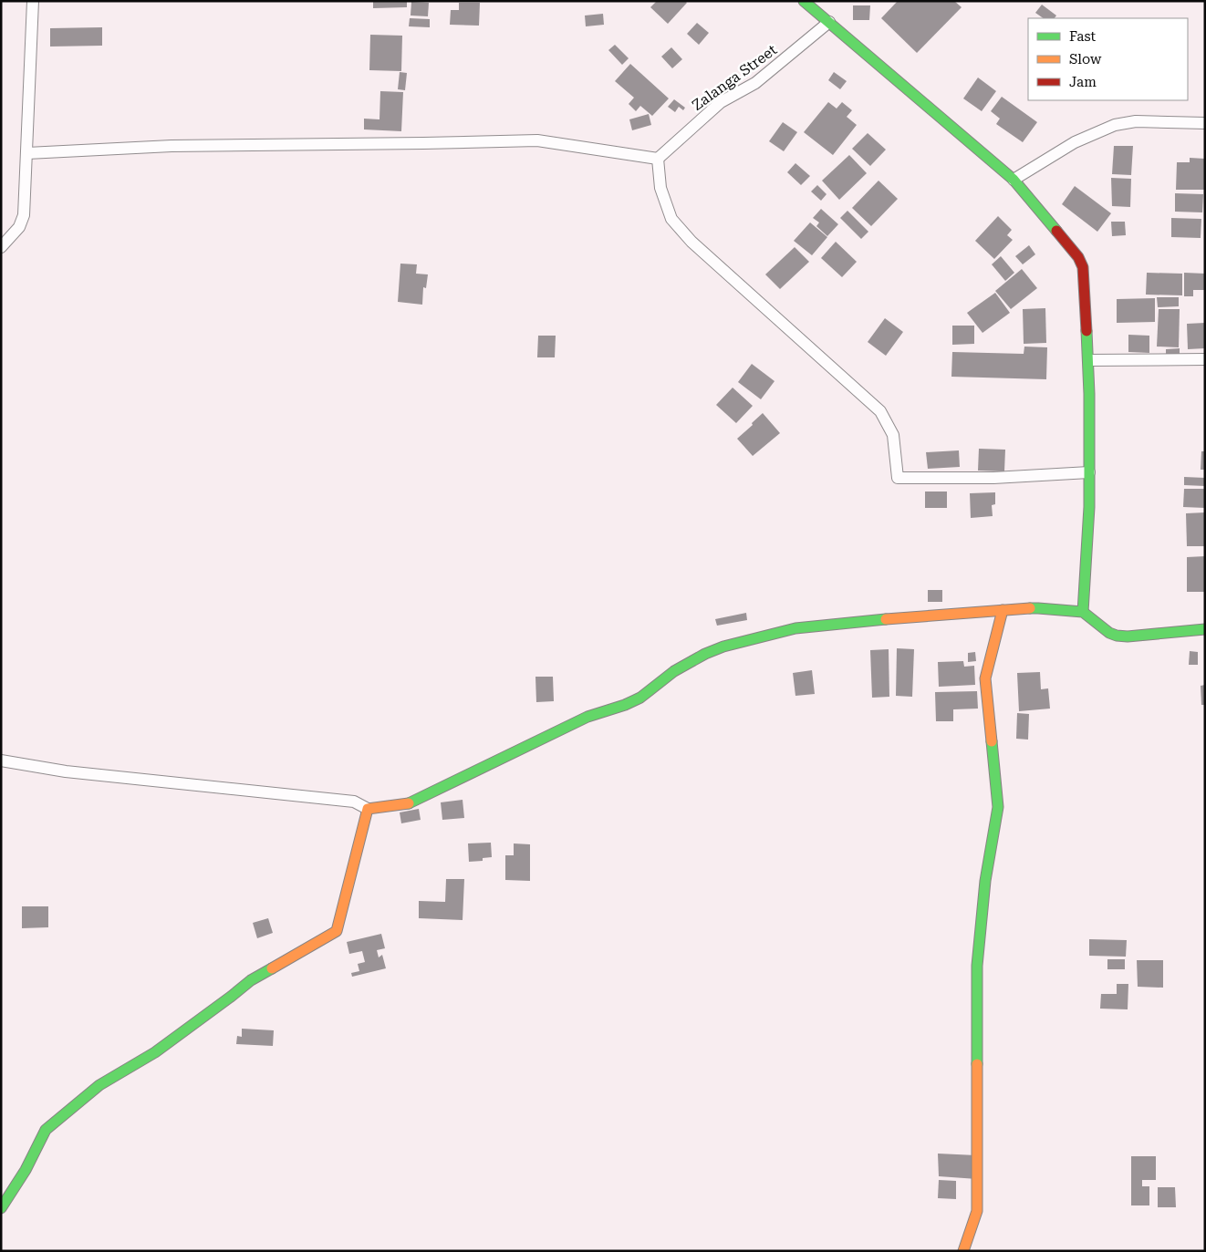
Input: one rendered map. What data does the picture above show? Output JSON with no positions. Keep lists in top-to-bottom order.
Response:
{
  "streets": {
    "street": ["Zalanga Street"]
  },
  "legend": ["Fast", "Slow", "Jam"]
}
